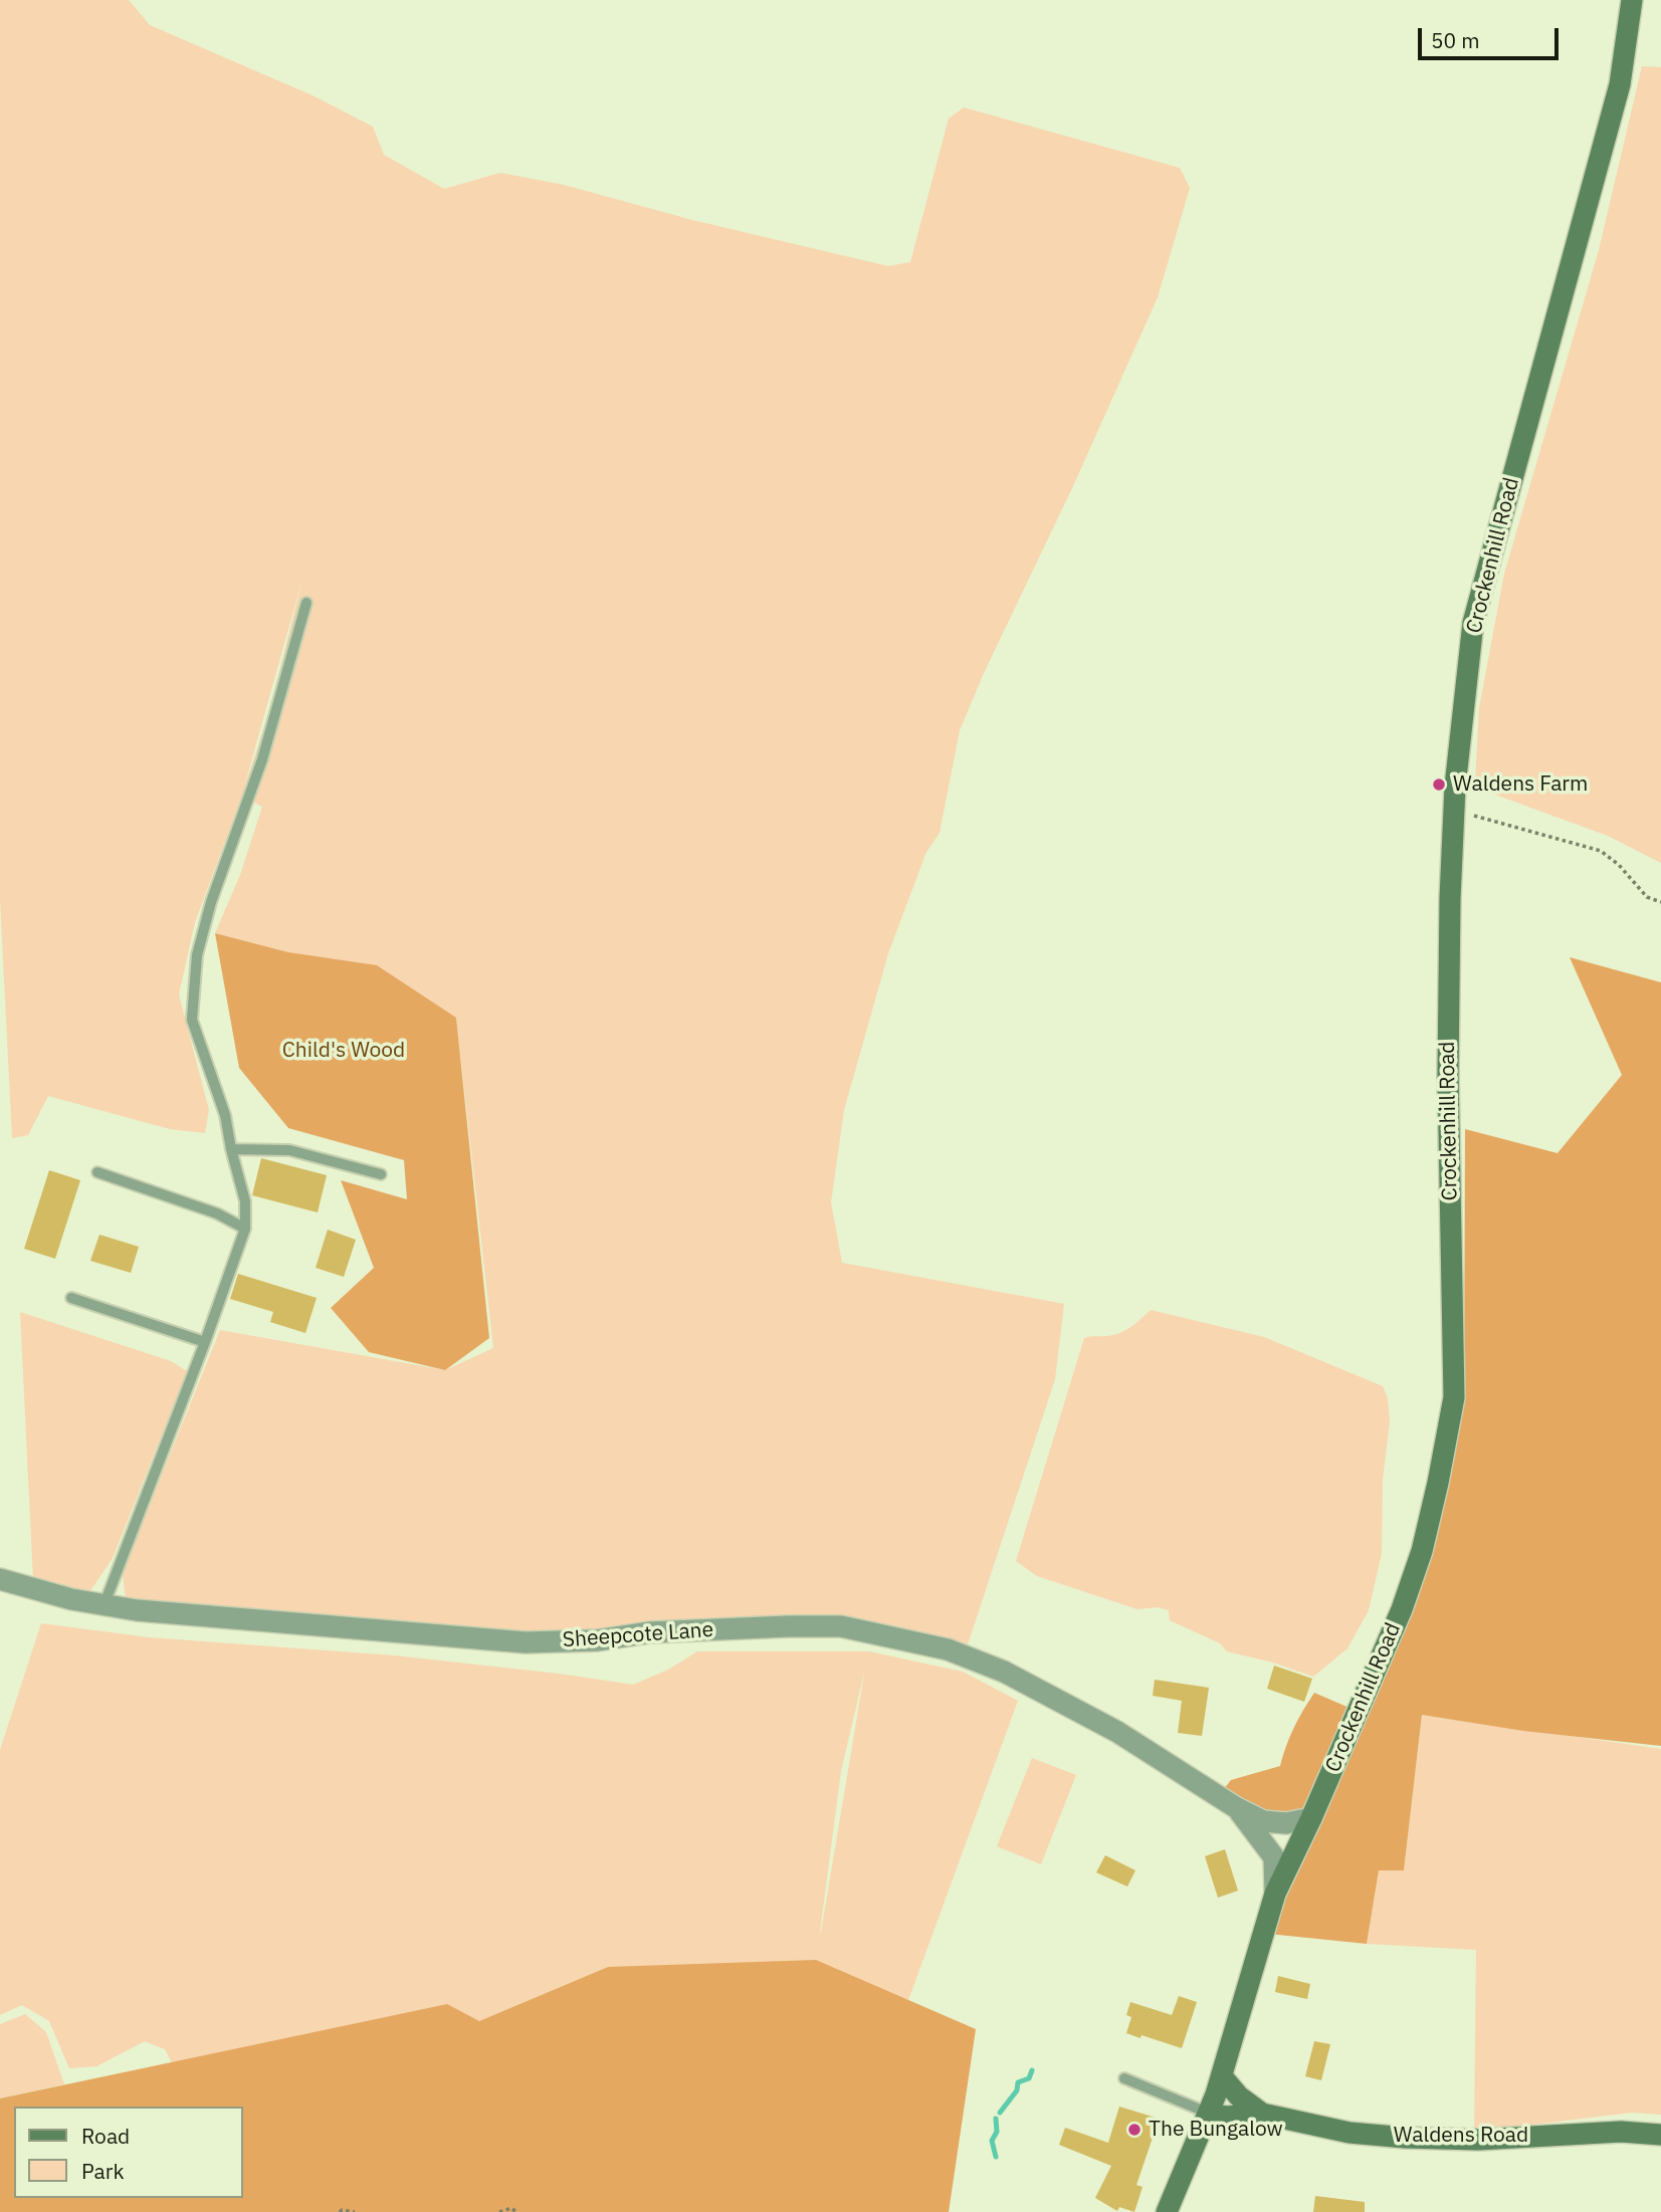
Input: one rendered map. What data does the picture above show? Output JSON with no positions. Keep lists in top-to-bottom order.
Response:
{
  "streets": {
    "main road": ["Crockenhill Road", "Waldens Road"],
    "street": ["Sheepcote Lane"]
  },
  "crossings": [
    ["Crockenhill Road", "Sheepcote Lane"],
    ["Crockenhill Road", "Waldens Road"]
  ],
  "parks": ["Child's Wood"],
  "places": ["Waldens Farm", "The Bungalow"],
  "legend": ["Road", "Park"],
  "scale_bar": "50 m"
}
